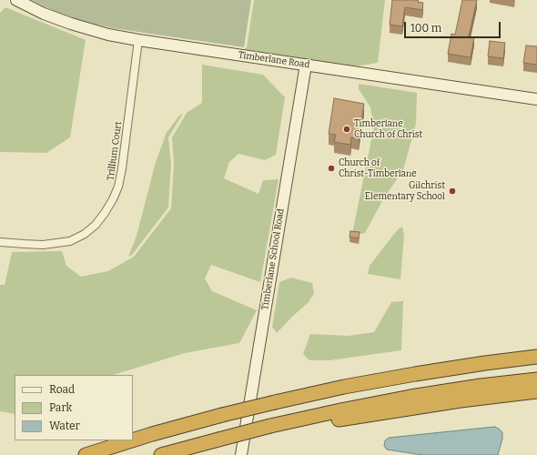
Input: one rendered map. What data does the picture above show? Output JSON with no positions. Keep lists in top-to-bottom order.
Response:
{
  "streets": {
    "street": ["Timberlane Road", "Trillium Court", "Timberlane School Road"]
  },
  "crossings": [
    ["Timberlane Road", "Trillium Court"],
    ["Timberlane Road", "Timberlane School Road"]
  ],
  "places": ["Timberlane Church of Christ", "Church of Christ-Timberlane", "Gilchrist Elementary School"],
  "legend": ["Road", "Park", "Water"],
  "scale_bar": "100 m"
}
